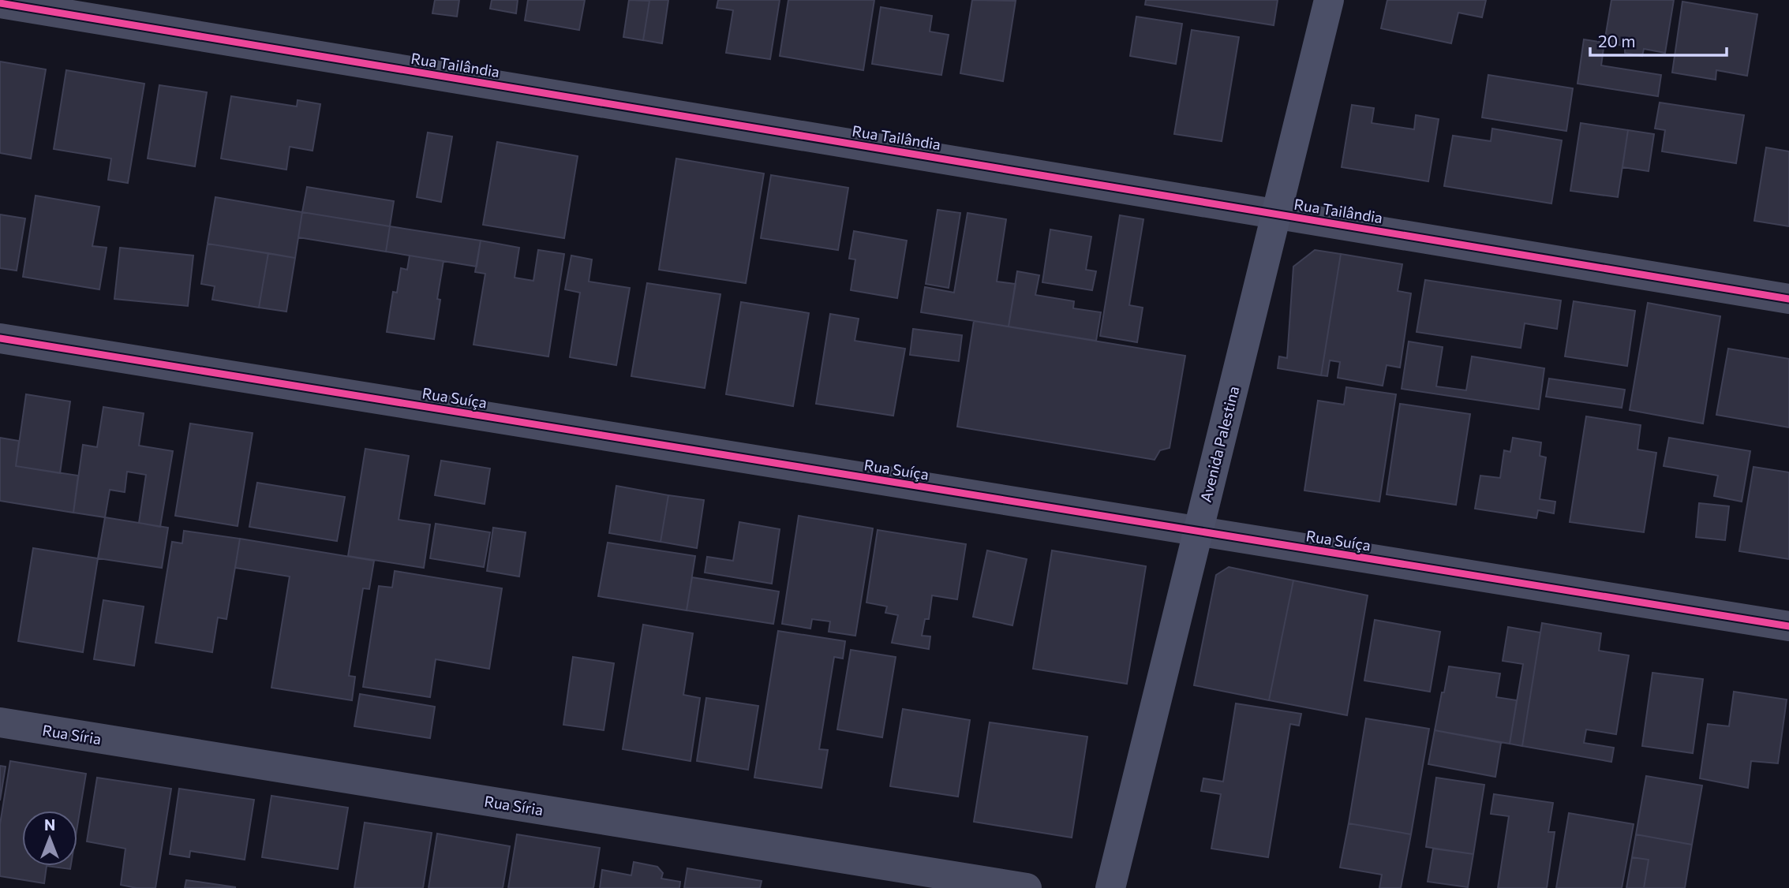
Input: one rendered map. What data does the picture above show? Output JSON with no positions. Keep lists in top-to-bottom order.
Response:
{
  "streets": {
    "street": [
      "Rua Tailândia",
      "Rua Suíça",
      "Avenida Palestina",
      "Rua Síria"
    ]
  },
  "crossings": [
    ["Rua Tailândia", "Avenida Palestina"],
    ["Rua Suíça", "Avenida Palestina"]
  ],
  "scale_bar": "20 m",
  "north": "top"
}
